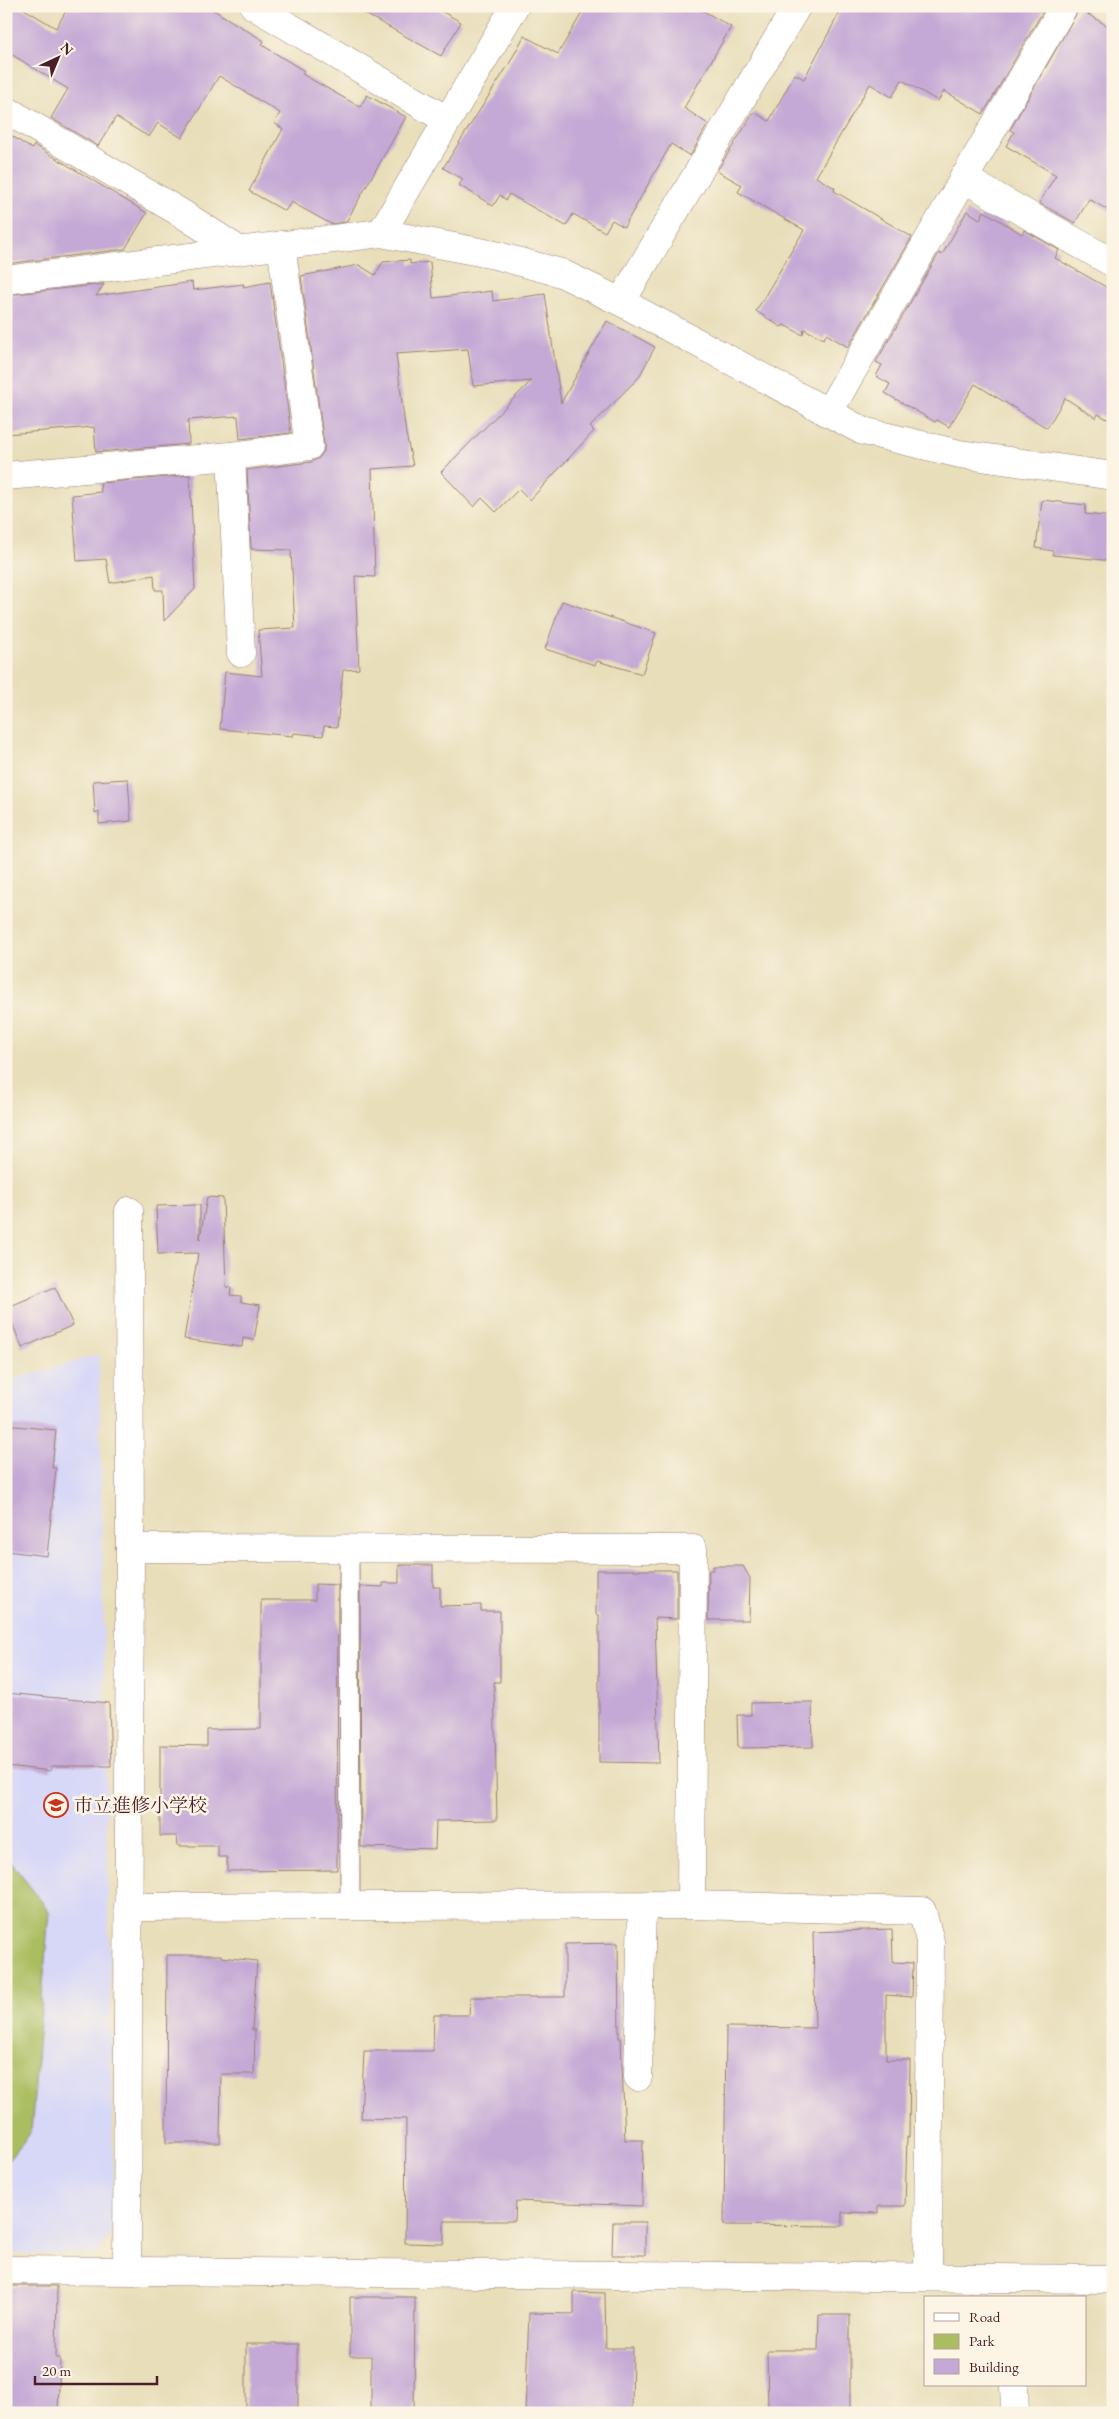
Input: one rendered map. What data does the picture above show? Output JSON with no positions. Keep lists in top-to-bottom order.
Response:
{
  "places": {
    "school or university": ["市立進修小学校"]
  },
  "legend": ["Road", "Park", "Building"],
  "scale_bar": "20 m",
  "north": "top right"
}
